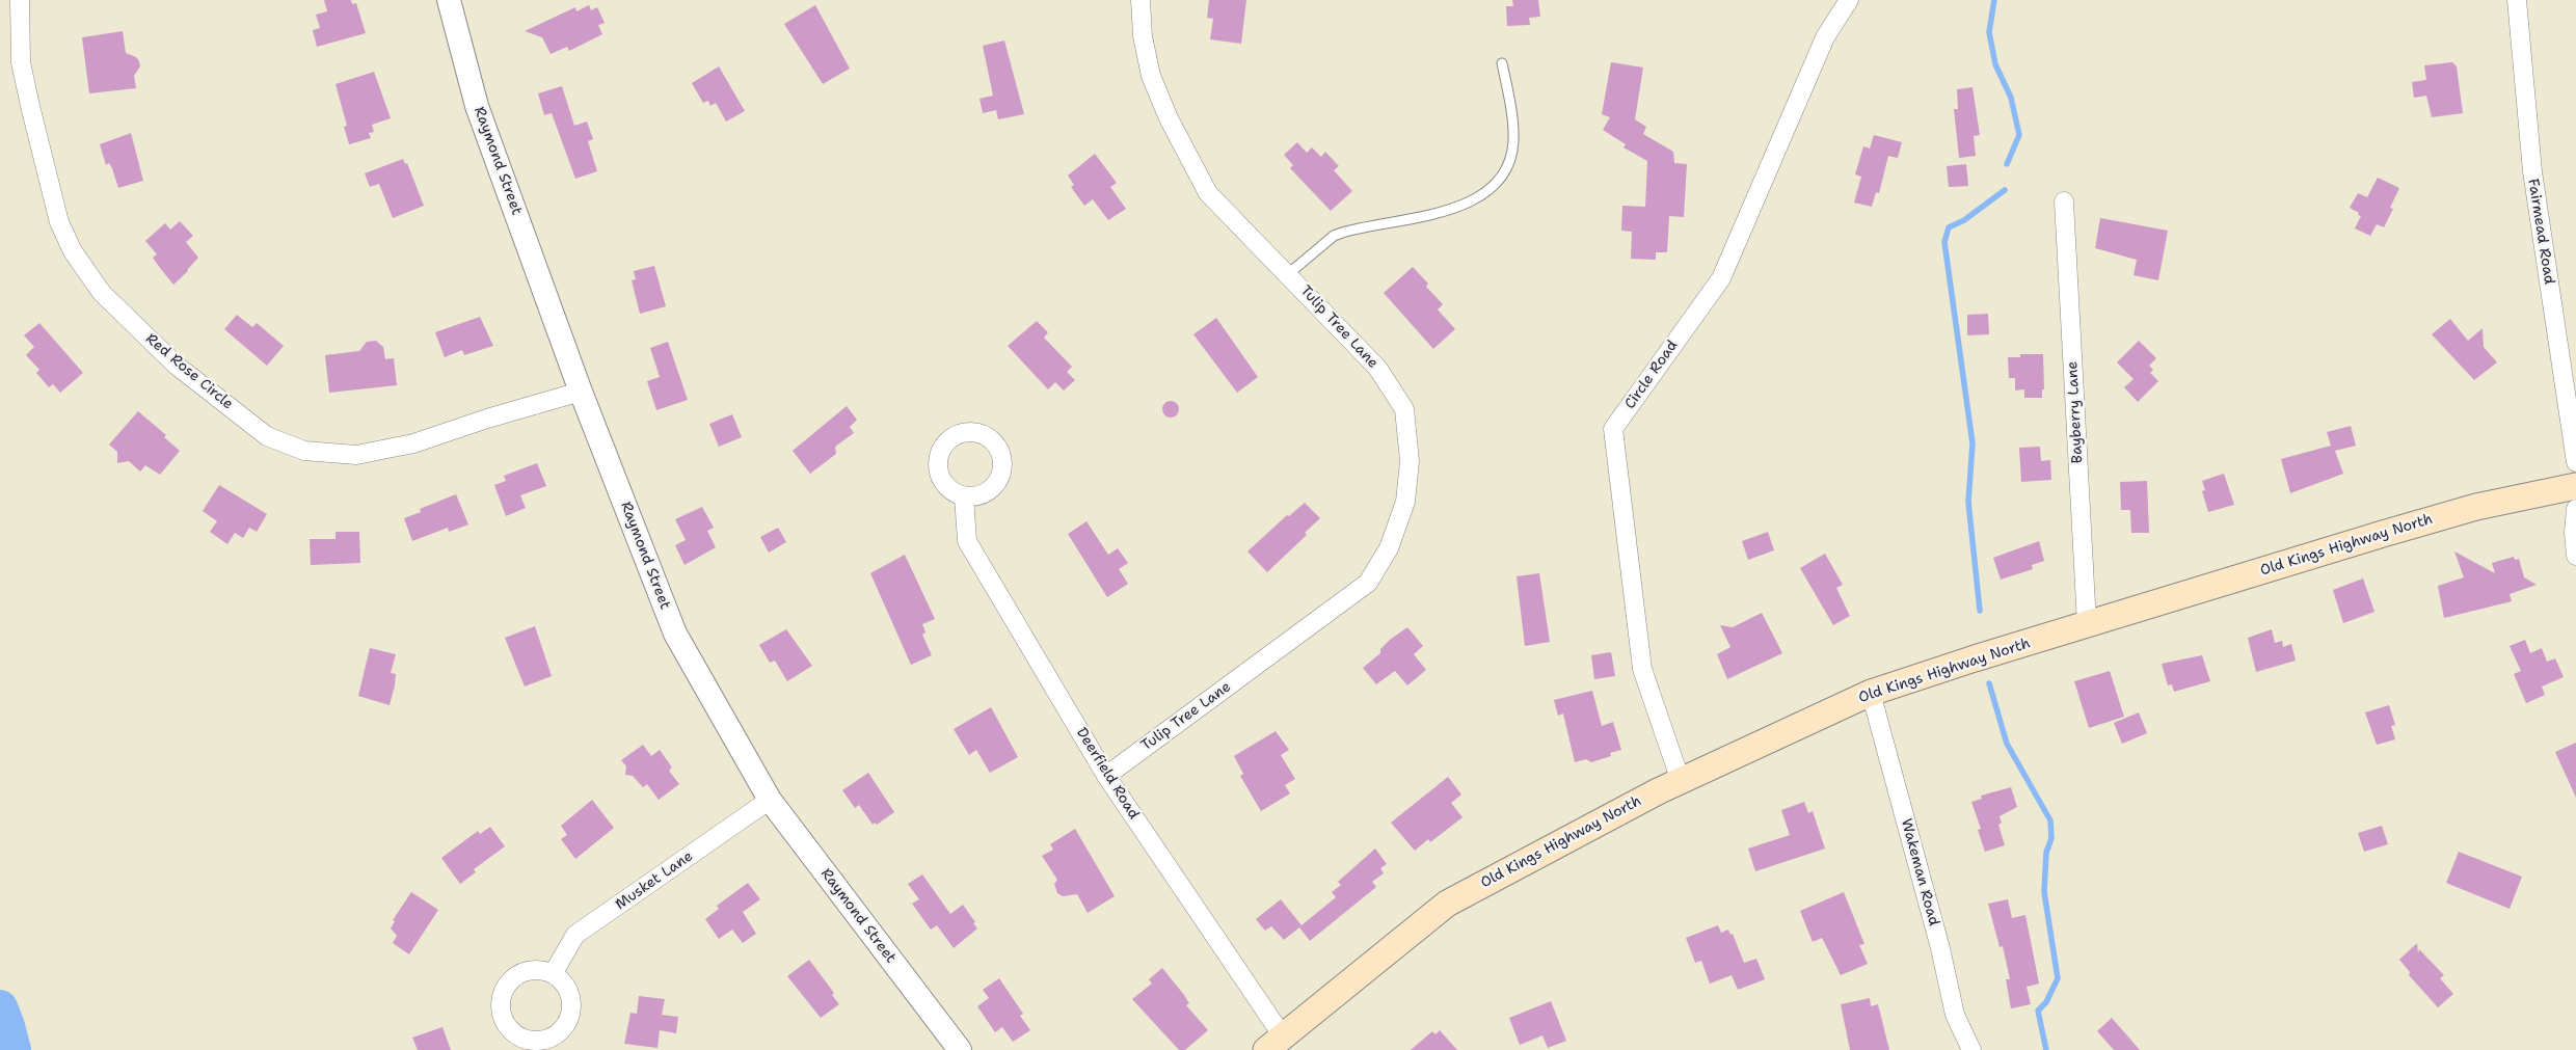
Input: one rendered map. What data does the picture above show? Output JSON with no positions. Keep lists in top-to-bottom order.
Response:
{
  "streets": {
    "main road": ["Old Kings Highway North"],
    "street": [
      "Raymond Street",
      "Fairmead Road",
      "Tulip Tree Lane",
      "Red Rose Circle",
      "Circle Road",
      "Bayberry Lane",
      "Deerfield Road",
      "Wakeman Road",
      "Musket Lane"
    ]
  },
  "crossings": [
    ["Raymond Street", "Red Rose Circle"],
    ["Raymond Street", "Musket Lane"],
    ["Tulip Tree Lane", "Deerfield Road"],
    ["Circle Road", "Old Kings Highway North"],
    ["Bayberry Lane", "Old Kings Highway North"],
    ["Old Kings Highway North", "Deerfield Road"],
    ["Old Kings Highway North", "Wakeman Road"]
  ]
}
